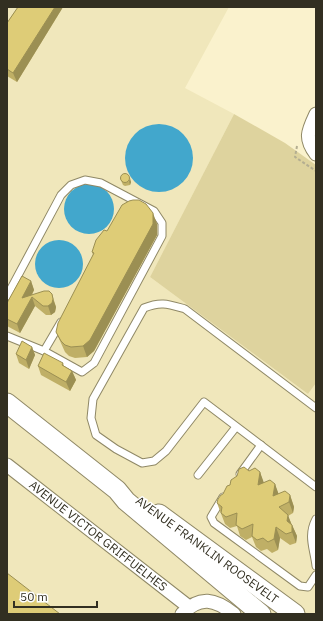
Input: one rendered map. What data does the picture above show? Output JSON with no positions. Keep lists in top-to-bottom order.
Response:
{
  "streets": {
    "main road": ["AVENUE FRANKLIN ROOSEVELT"],
    "street": ["AVENUE VICTOR GRIFFUELHES"]
  },
  "scale_bar": "50 m"
}
